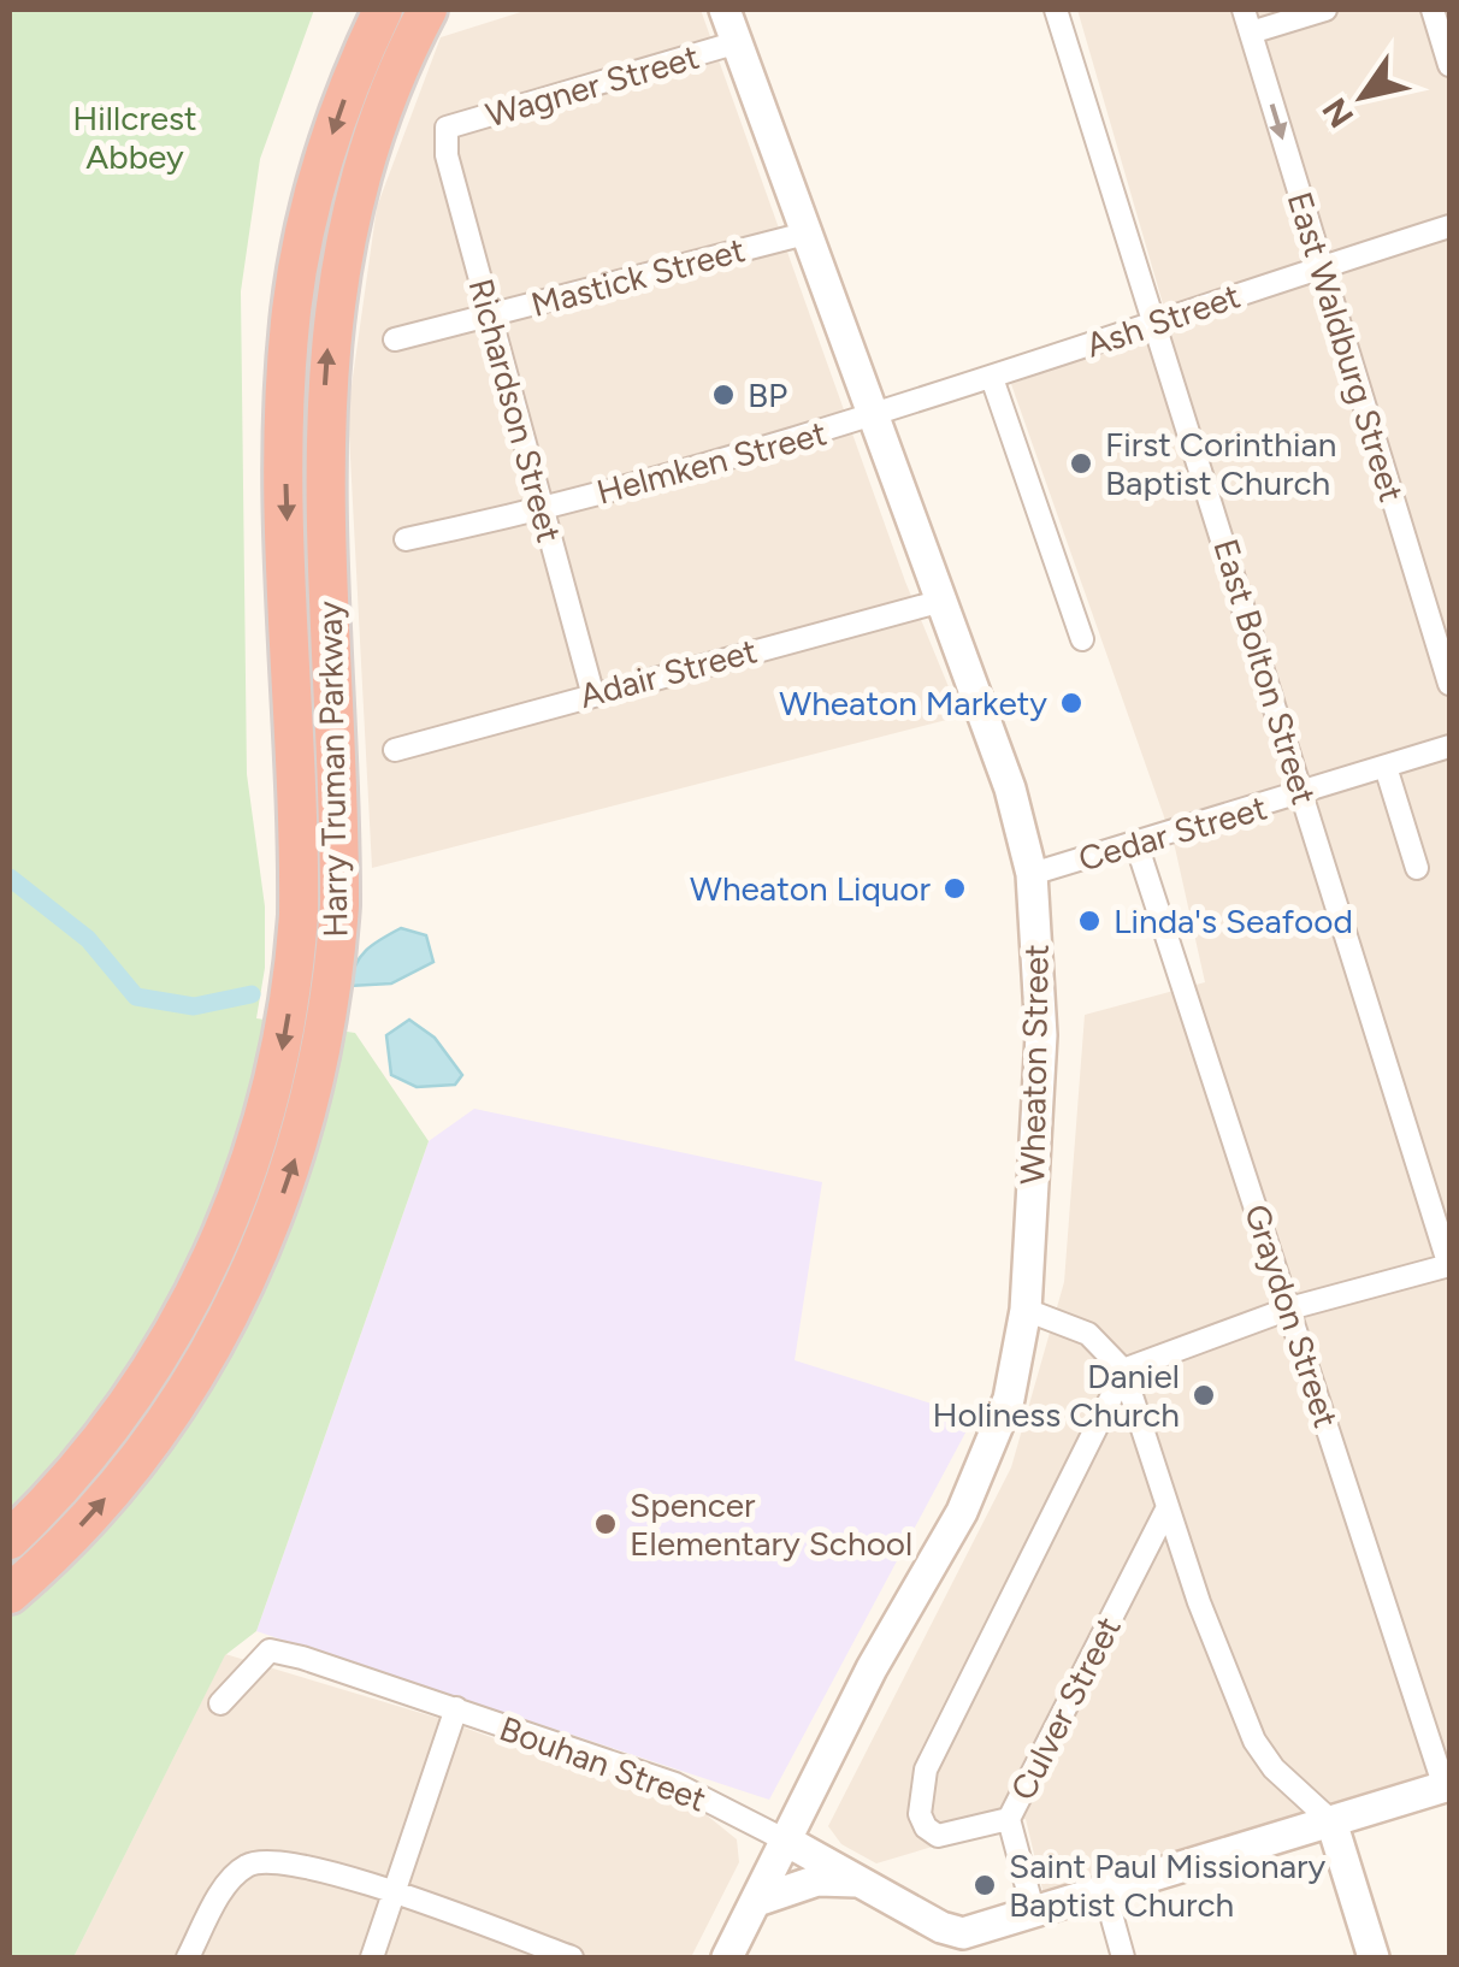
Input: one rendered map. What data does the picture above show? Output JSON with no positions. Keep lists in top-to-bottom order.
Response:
{
  "streets": {
    "highway": ["Harry Truman Parkway"],
    "main road": ["Wheaton Street", "Bouhan Street"],
    "street": [
      "Wagner Street",
      "Mastick Street",
      "Ash Street",
      "East Waldburg Street",
      "Richardson Street",
      "Helmken Street",
      "East Bolton Street",
      "Adair Street",
      "Cedar Street",
      "Graydon Street",
      "Culver Street"
    ]
  },
  "crossings": [
    ["Wagner Street", "Richardson Street"],
    ["Wagner Street", "Wheaton Street"],
    ["Mastick Street", "Richardson Street"],
    ["Mastick Street", "Wheaton Street"],
    ["Ash Street", "East Waldburg Street"],
    ["Ash Street", "Helmken Street"],
    ["Ash Street", "East Bolton Street"],
    ["Ash Street", "Wheaton Street"],
    ["Richardson Street", "Helmken Street"],
    ["Richardson Street", "Adair Street"],
    ["Helmken Street", "Wheaton Street"],
    ["East Bolton Street", "Cedar Street"],
    ["Adair Street", "Wheaton Street"],
    ["Cedar Street", "Wheaton Street"],
    ["Cedar Street", "Graydon Street"],
    ["Wheaton Street", "Bouhan Street"],
    ["Culver Street", "Bouhan Street"]
  ],
  "parks": ["Hillcrest Abbey"],
  "places": [
    "BP",
    "First Corinthian Baptist Church",
    "Wheaton Markety",
    "Wheaton Liquor",
    "Linda's Seafood",
    "Daniel Holiness Church",
    "Spencer Elementary School",
    "Saint Paul Missionary Baptist Church"
  ],
  "north": "bottom left"
}
